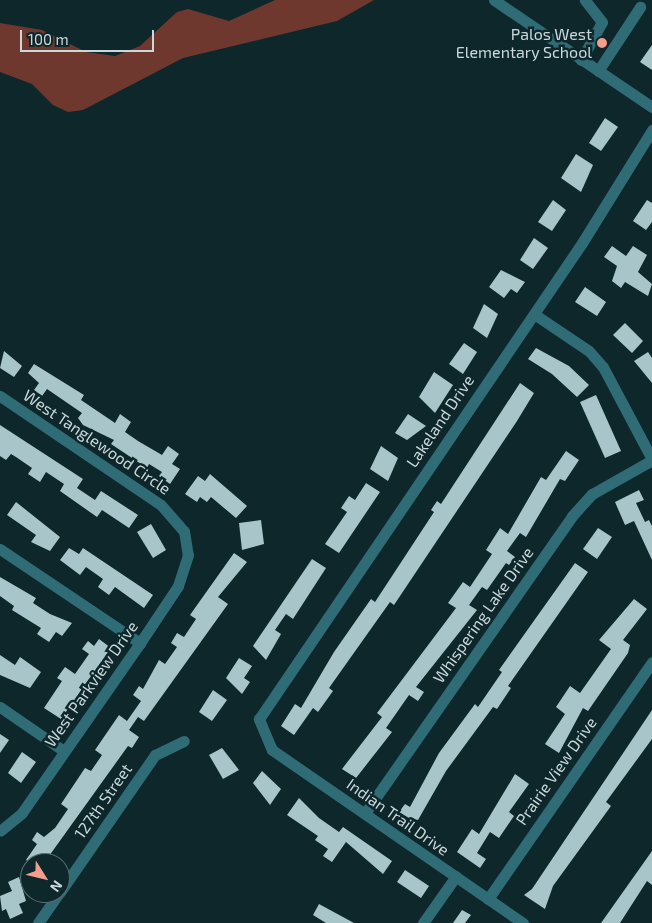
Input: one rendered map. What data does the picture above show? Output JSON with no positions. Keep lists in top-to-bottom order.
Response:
{
  "streets": {
    "street": [
      "Lakeland Drive",
      "West Tanglewood Circle",
      "Whispering Lake Drive",
      "West Parkview Drive",
      "Prairie View Drive",
      "127th Street",
      "Indian Trail Drive"
    ]
  },
  "crossings": [
    ["Lakeland Drive", "Indian Trail Drive"],
    ["West Tanglewood Circle", "West Parkview Drive"],
    ["Whispering Lake Drive", "Indian Trail Drive"],
    ["Prairie View Drive", "Indian Trail Drive"]
  ],
  "places": ["Palos West Elementary School"],
  "scale_bar": "100 m",
  "north": "bottom right"
}
